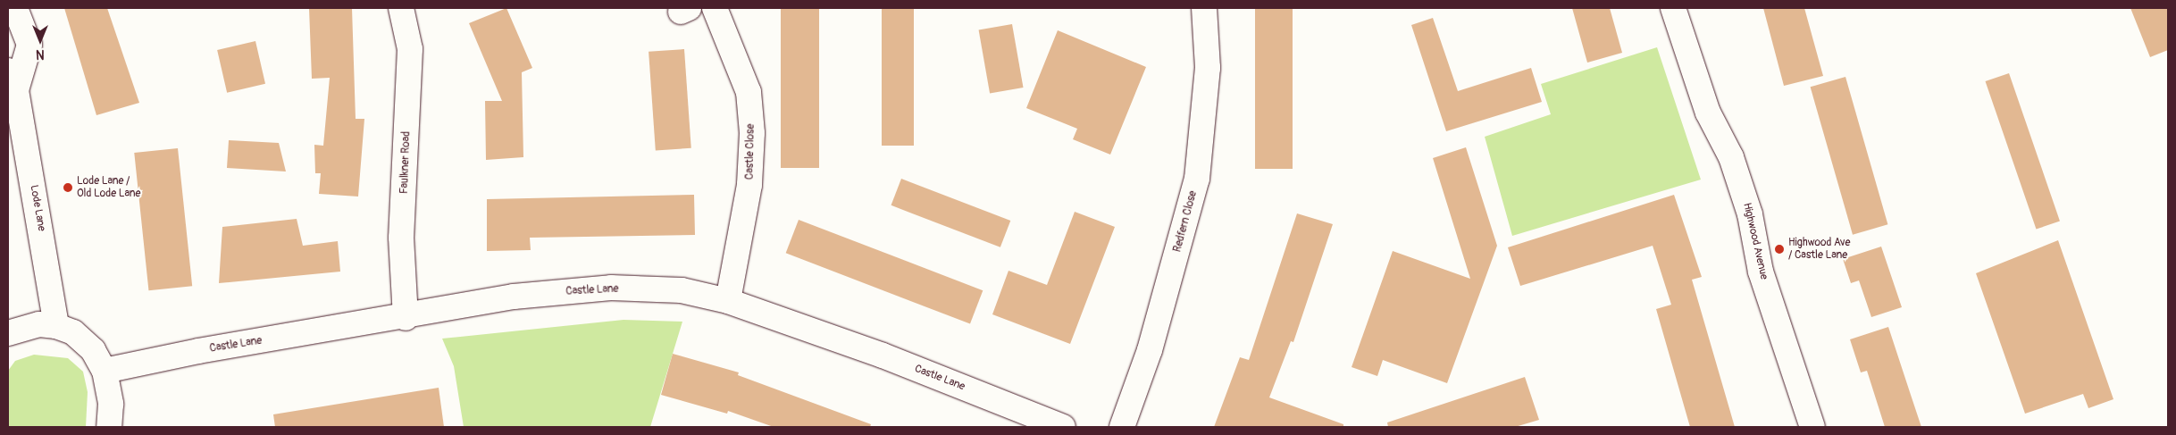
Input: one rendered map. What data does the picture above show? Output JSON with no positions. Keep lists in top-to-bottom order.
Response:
{
  "streets": {
    "street": [
      "Castle Close",
      "Faulkner Road",
      "Lode Lane",
      "Redfern Close",
      "Highwood Avenue",
      "Castle Lane"
    ]
  },
  "crossings": [
    ["Castle Close", "Castle Lane"],
    ["Faulkner Road", "Castle Lane"]
  ],
  "places": ["Lode Lane / Old Lode Lane", "Highwood Ave / Castle Lane"],
  "north": "bottom"
}
